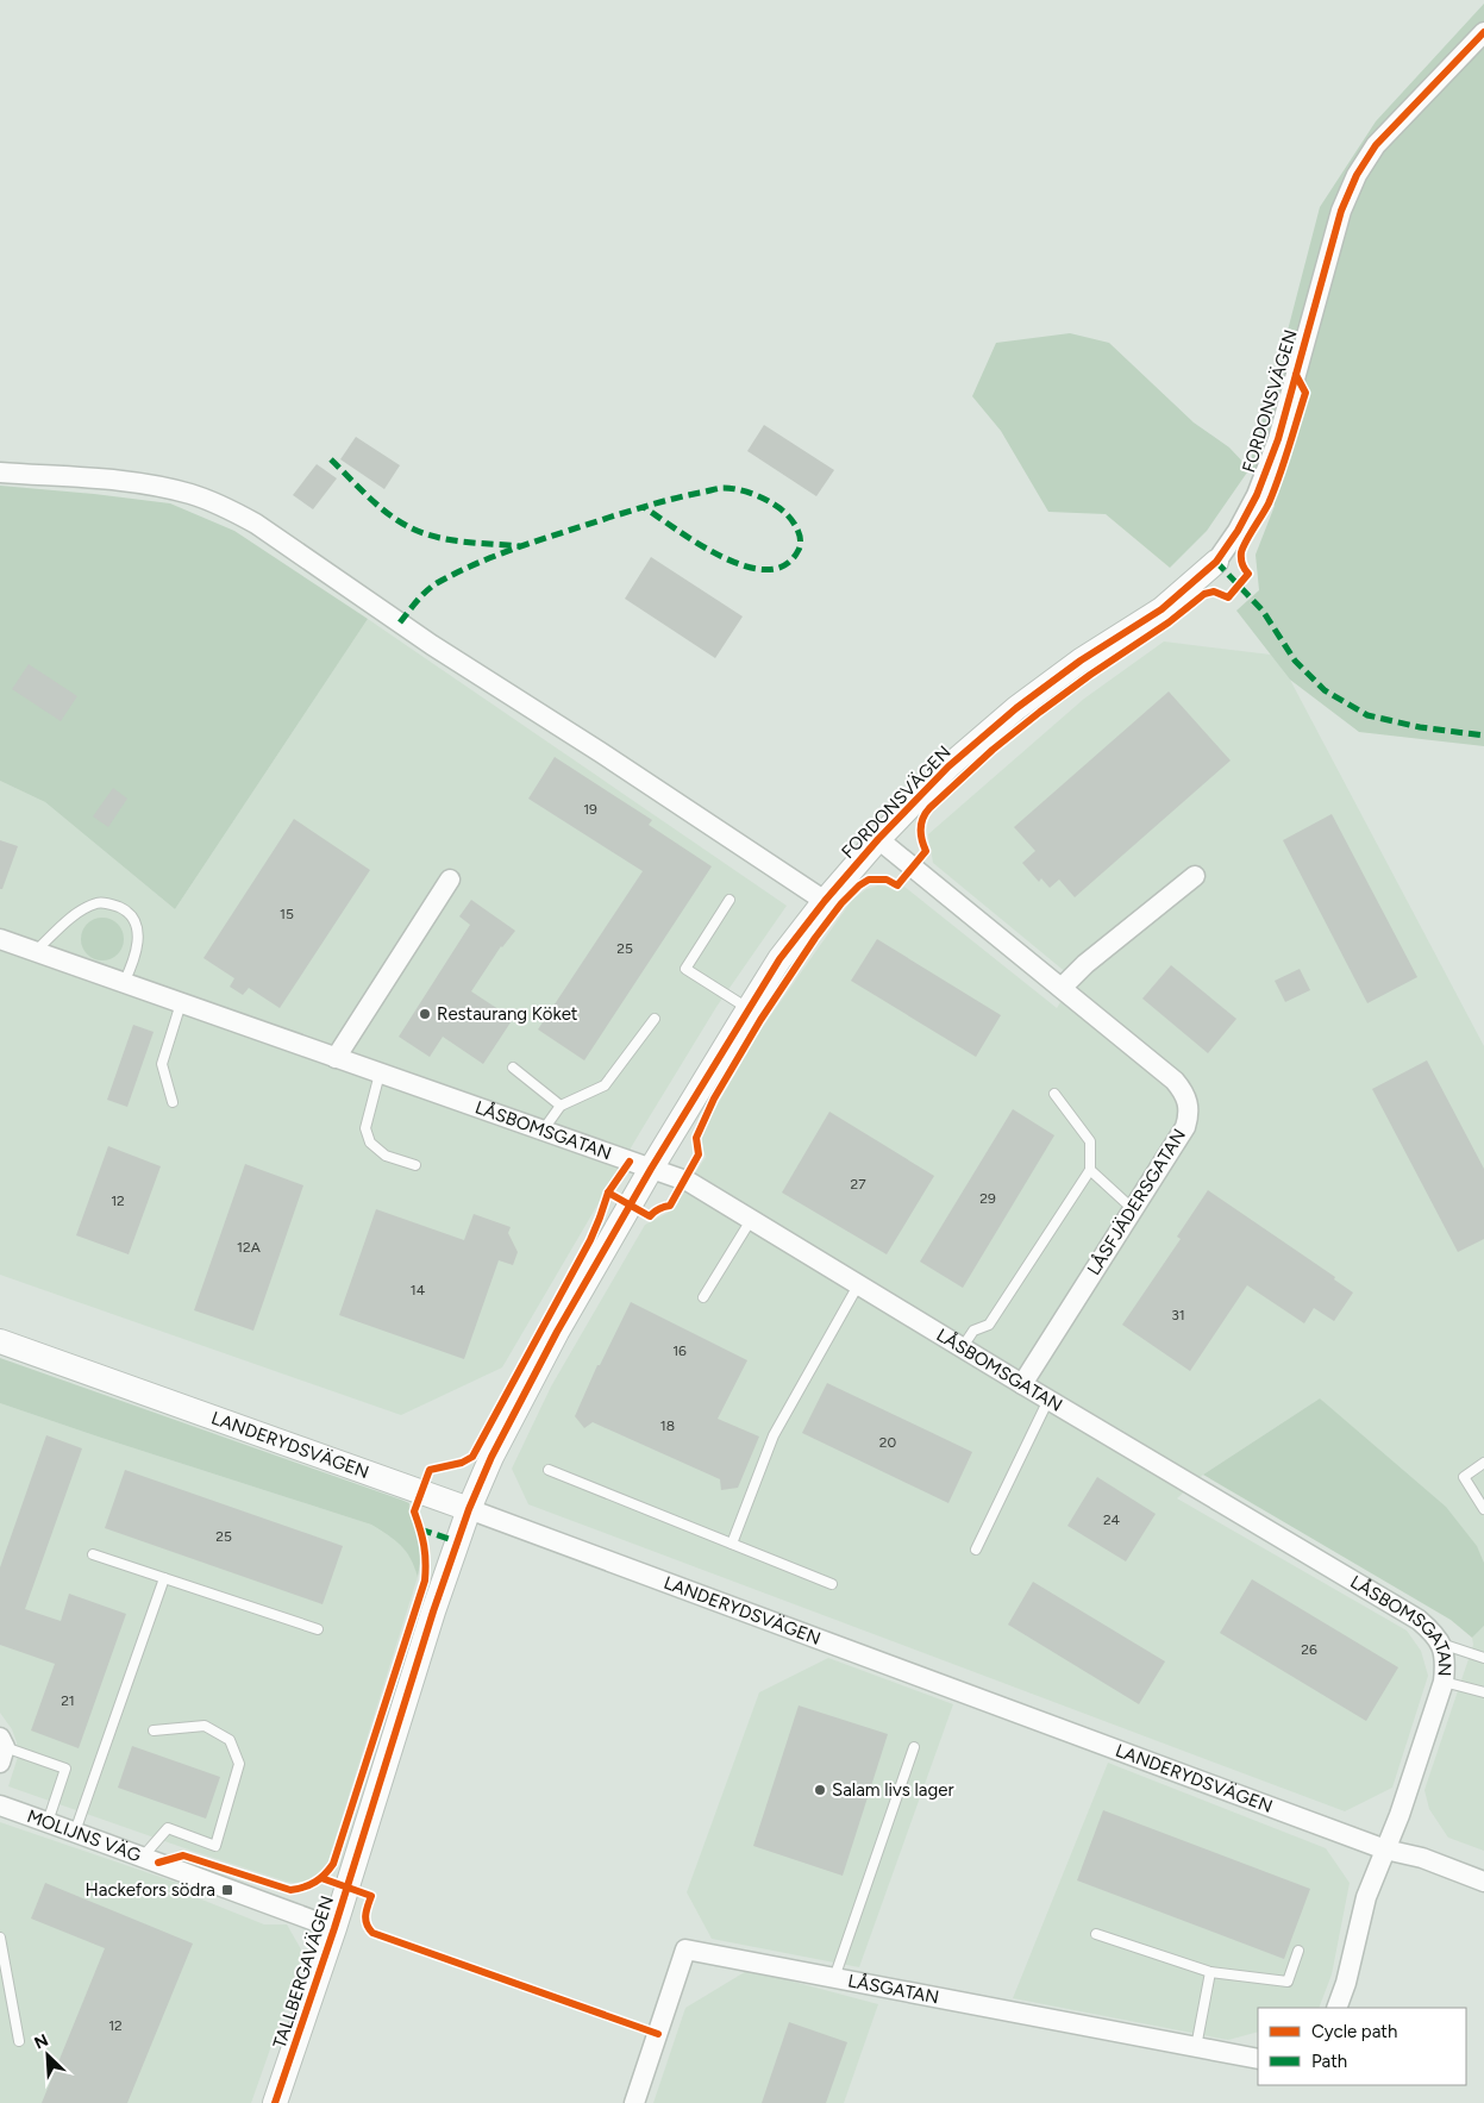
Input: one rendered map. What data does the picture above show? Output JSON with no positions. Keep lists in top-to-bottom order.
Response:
{
  "streets": {
    "street": [
      "FORDONSVÄGEN",
      "LÅSBOMSGATAN",
      "LÅSFJÄDERSGATAN",
      "LANDERYDSVÄGEN",
      "MOLIJNS VÄG",
      "TALLBERGAVÄGEN",
      "LÅSGATAN"
    ]
  },
  "crossings": [
    ["FORDONSVÄGEN", "LÅSBOMSGATAN"],
    ["FORDONSVÄGEN", "LÅSFJÄDERSGATAN"],
    ["FORDONSVÄGEN", "LANDERYDSVÄGEN"],
    ["FORDONSVÄGEN", "TALLBERGAVÄGEN"],
    ["LÅSBOMSGATAN", "LÅSFJÄDERSGATAN"],
    ["LÅSBOMSGATAN", "LANDERYDSVÄGEN"],
    ["LANDERYDSVÄGEN", "TALLBERGAVÄGEN"],
    ["MOLIJNS VÄG", "TALLBERGAVÄGEN"]
  ],
  "places": {
    "other": ["Restaurang Köket", "Salam livs lager"],
    "transit": ["Hackefors södra"]
  },
  "house_numbers": [
    "19",
    "15",
    "25",
    "27",
    "29",
    "12",
    "12A",
    "14",
    "31",
    "16",
    "18",
    "20",
    "24",
    "25",
    "26",
    "21",
    "12"
  ],
  "legend": ["Cycle path", "Path"],
  "north": "top left"
}
